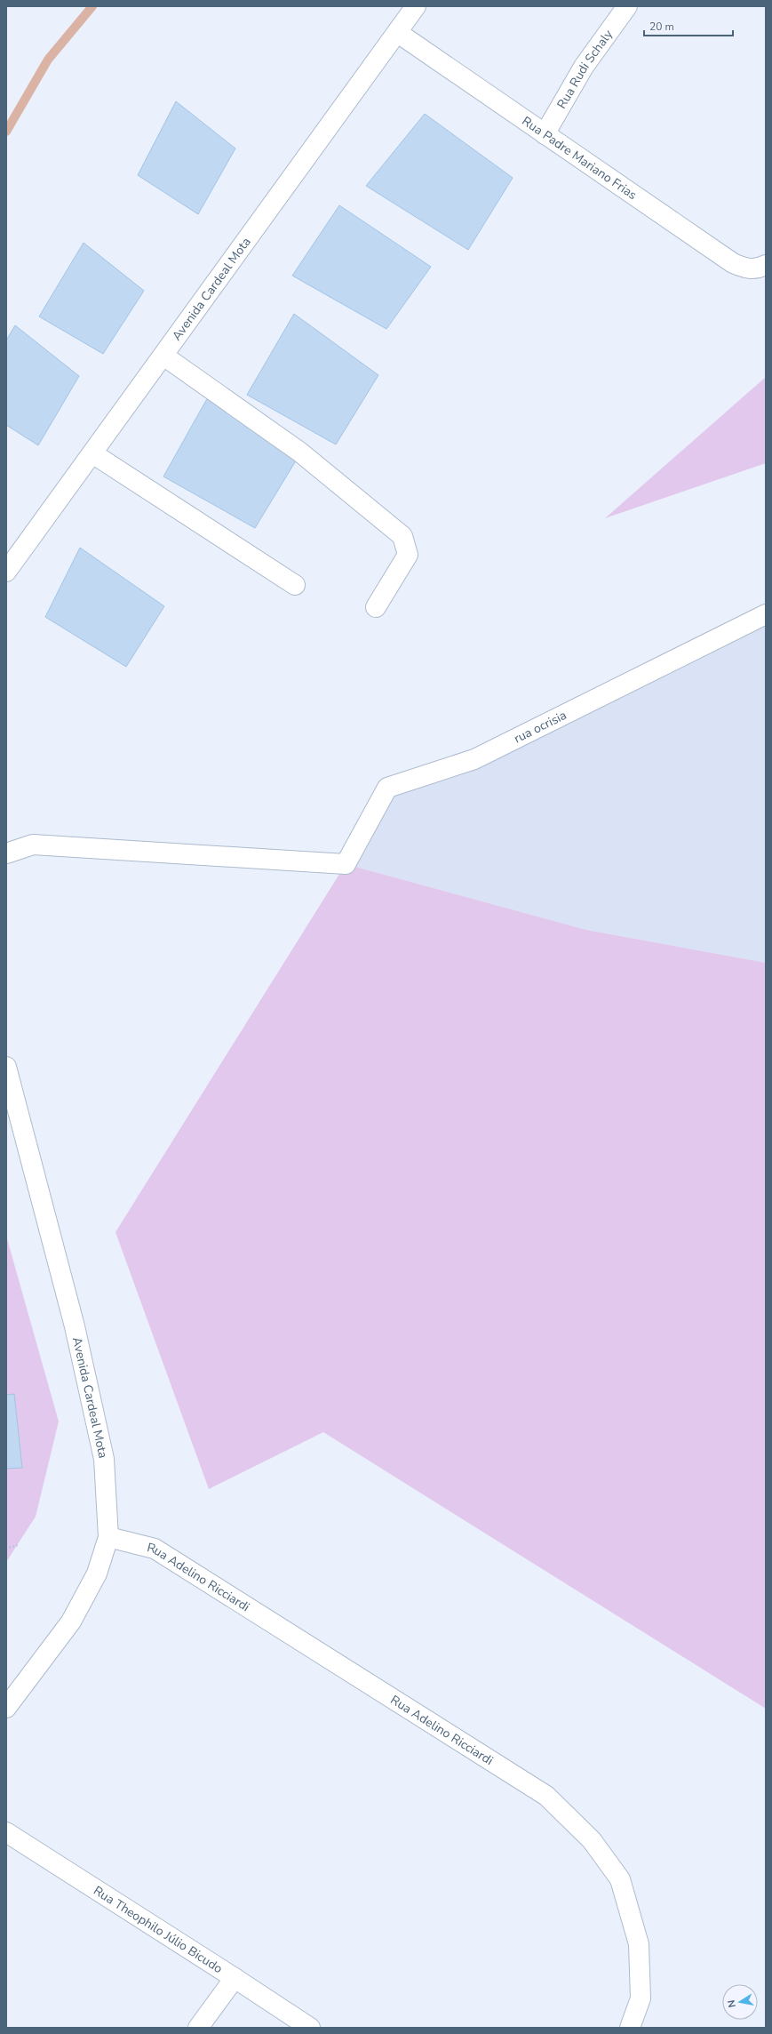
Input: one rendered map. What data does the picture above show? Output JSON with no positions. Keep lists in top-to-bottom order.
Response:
{
  "streets": {
    "street": [
      "Rua Rudi Schaly",
      "Rua Padre Mariano Frias",
      "Avenida Cardeal Mota",
      "rua ocrisia",
      "Rua Adelino Ricciardi",
      "Rua Theophilo Júlio Bicudo"
    ]
  },
  "crossings": [
    ["Rua Rudi Schaly", "Rua Padre Mariano Frias"],
    ["Rua Padre Mariano Frias", "Avenida Cardeal Mota"],
    ["Avenida Cardeal Mota", "Rua Adelino Ricciardi"]
  ],
  "scale_bar": "20 m",
  "north": "left"
}
